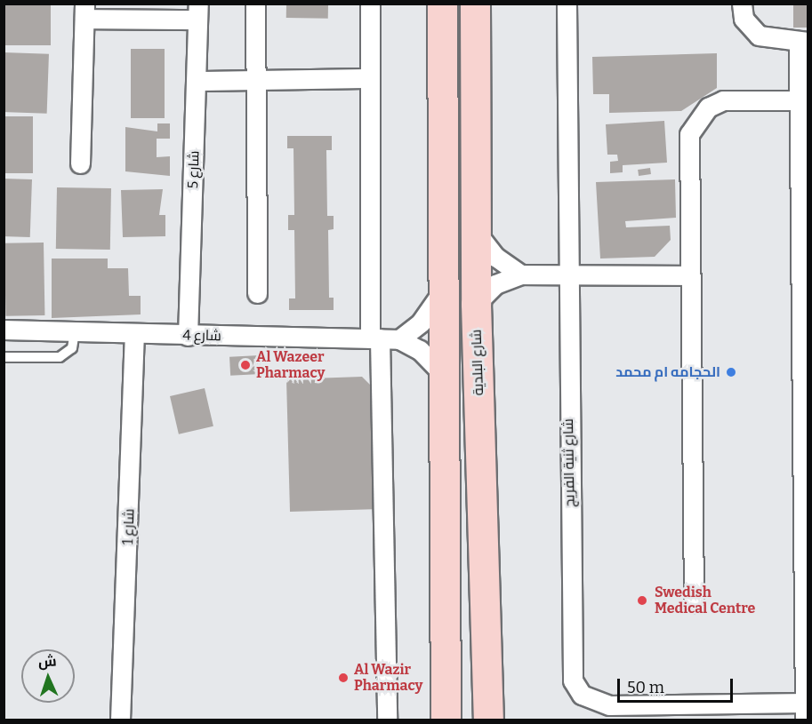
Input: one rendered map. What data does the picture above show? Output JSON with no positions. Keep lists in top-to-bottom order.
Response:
{
  "streets": {
    "main road": ["شارع البلدية"],
    "street": [
      "شارع 5",
      "شارع 4",
      "شارع ثنية الفريج",
      "شارع 1"
    ]
  },
  "crossings": [
    ["شارع 5", "شارع 4"],
    ["شارع 4", "شارع 1"]
  ],
  "places": [
    "Al Wazeer Pharmacy",
    "الحجامه ام محمد",
    "Swedish Medical Centre",
    "Al Wazir Pharmacy"
  ],
  "scale_bar": "50 m",
  "north": "top"
}
